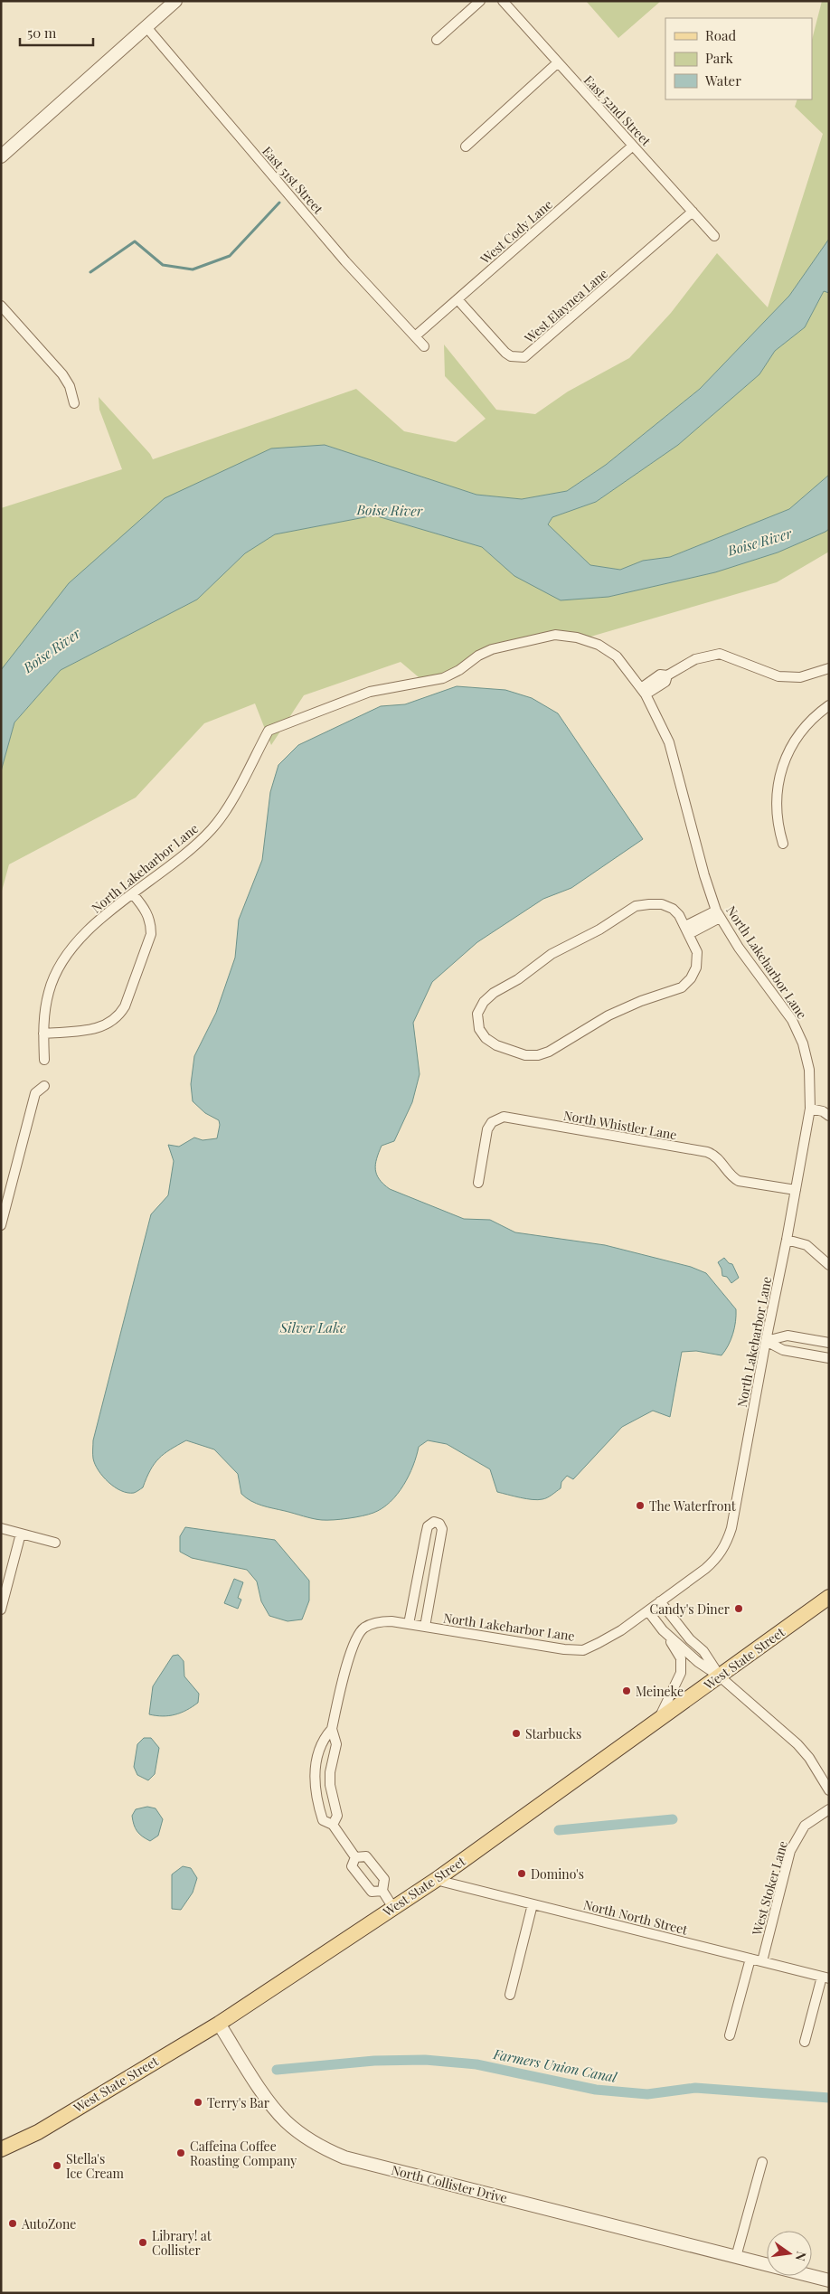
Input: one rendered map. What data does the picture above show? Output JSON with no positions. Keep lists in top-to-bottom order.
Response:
{
  "streets": {
    "main road": ["West State Street"],
    "street": [
      "East 52nd Street",
      "East 51st Street",
      "West Cody Lane",
      "West Elaynea Lane",
      "North Lakeharbor Lane",
      "North Whistler Lane",
      "West Stoker Lane",
      "North North Street",
      "North Collister Drive"
    ]
  },
  "crossings": [
    ["East 52nd Street", "West Cody Lane"],
    ["East 52nd Street", "West Elaynea Lane"],
    ["East 51st Street", "West Cody Lane"],
    ["West Cody Lane", "West Elaynea Lane"],
    ["North Lakeharbor Lane", "North Whistler Lane"],
    ["West State Street", "North North Street"],
    ["West State Street", "North Collister Drive"],
    ["West Stoker Lane", "North North Street"]
  ],
  "water": ["Boise River", "Silver Lake", "Farmers Union Canal"],
  "places": [
    "The Waterfront",
    "Candy's Diner",
    "Meineke",
    "Starbucks",
    "Domino's",
    "Terry's Bar",
    "Caffeina Coffee Roasting Company",
    "Stella's Ice Cream",
    "AutoZone",
    "Library! at Collister"
  ],
  "legend": ["Road", "Park", "Water"],
  "scale_bar": "50 m",
  "north": "right"
}
